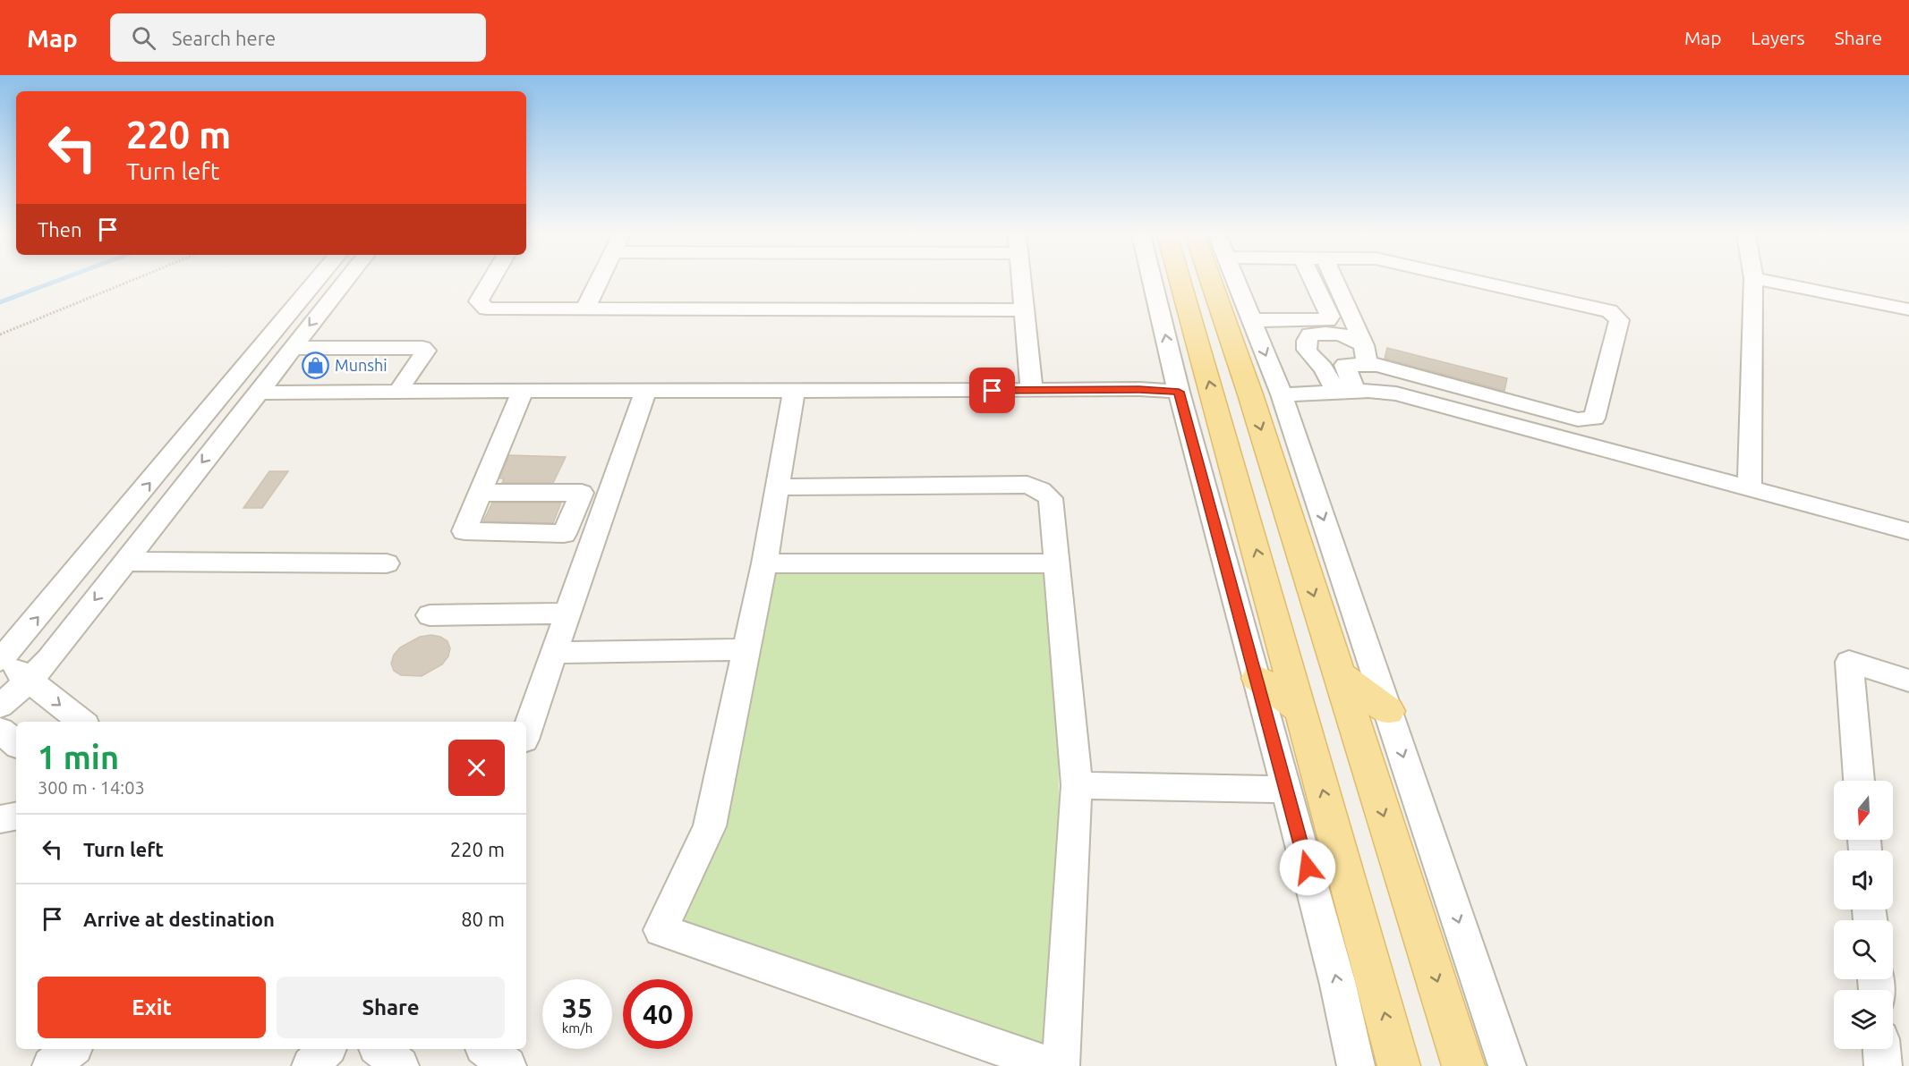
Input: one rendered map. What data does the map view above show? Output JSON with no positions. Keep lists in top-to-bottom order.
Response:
{
  "places": {
    "shop": ["Munshi"]
  },
  "north": "bottom",
  "page": {
    "header": "Map",
    "search": "Search here",
    "nav": ["Map", "Layers", "Share"],
    "turn": ["220 m", "Turn left"],
    "then": "Then",
    "heading": ["1 min", "300 m · 14:03"],
    "list": [
      {
        "name": "Turn left",
        "value": "220 m"
      },
      {
        "name": "Arrive at destination",
        "value": "80 m"
      }
    ],
    "buttons": ["Exit", "Share"],
    "speed": "35 km/h",
    "limit": "40"
  }
}
